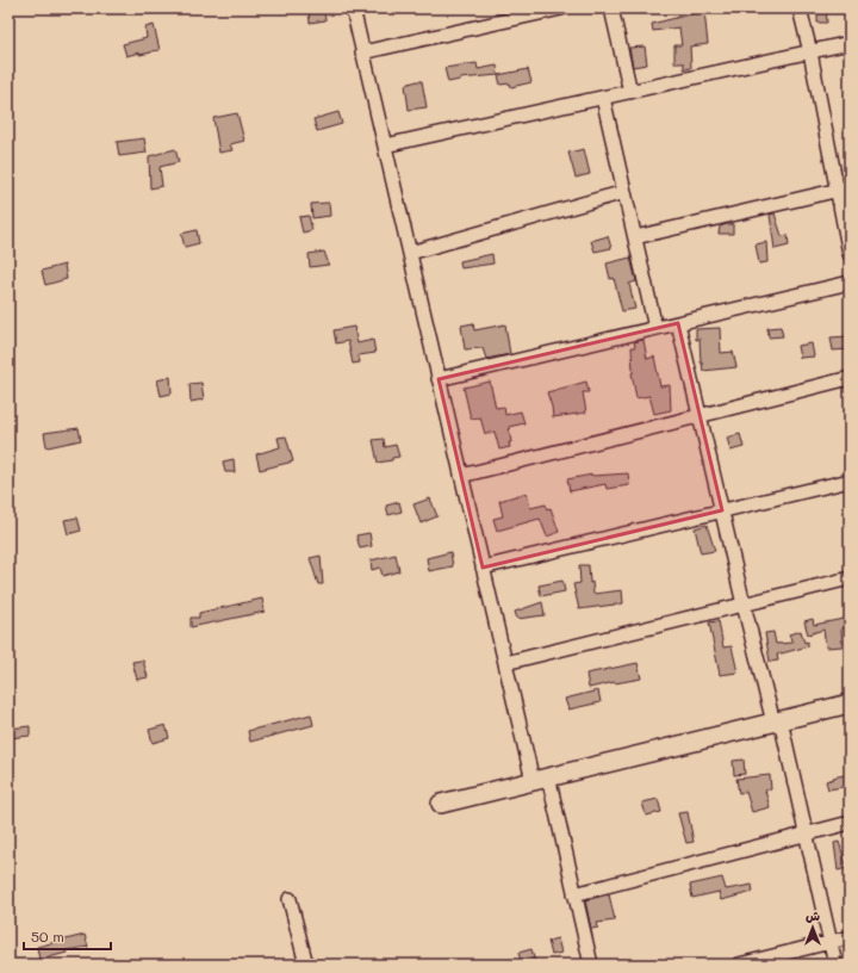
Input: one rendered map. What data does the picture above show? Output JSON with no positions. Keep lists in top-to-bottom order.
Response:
{
  "scale_bar": "50 m",
  "north": "top"
}
